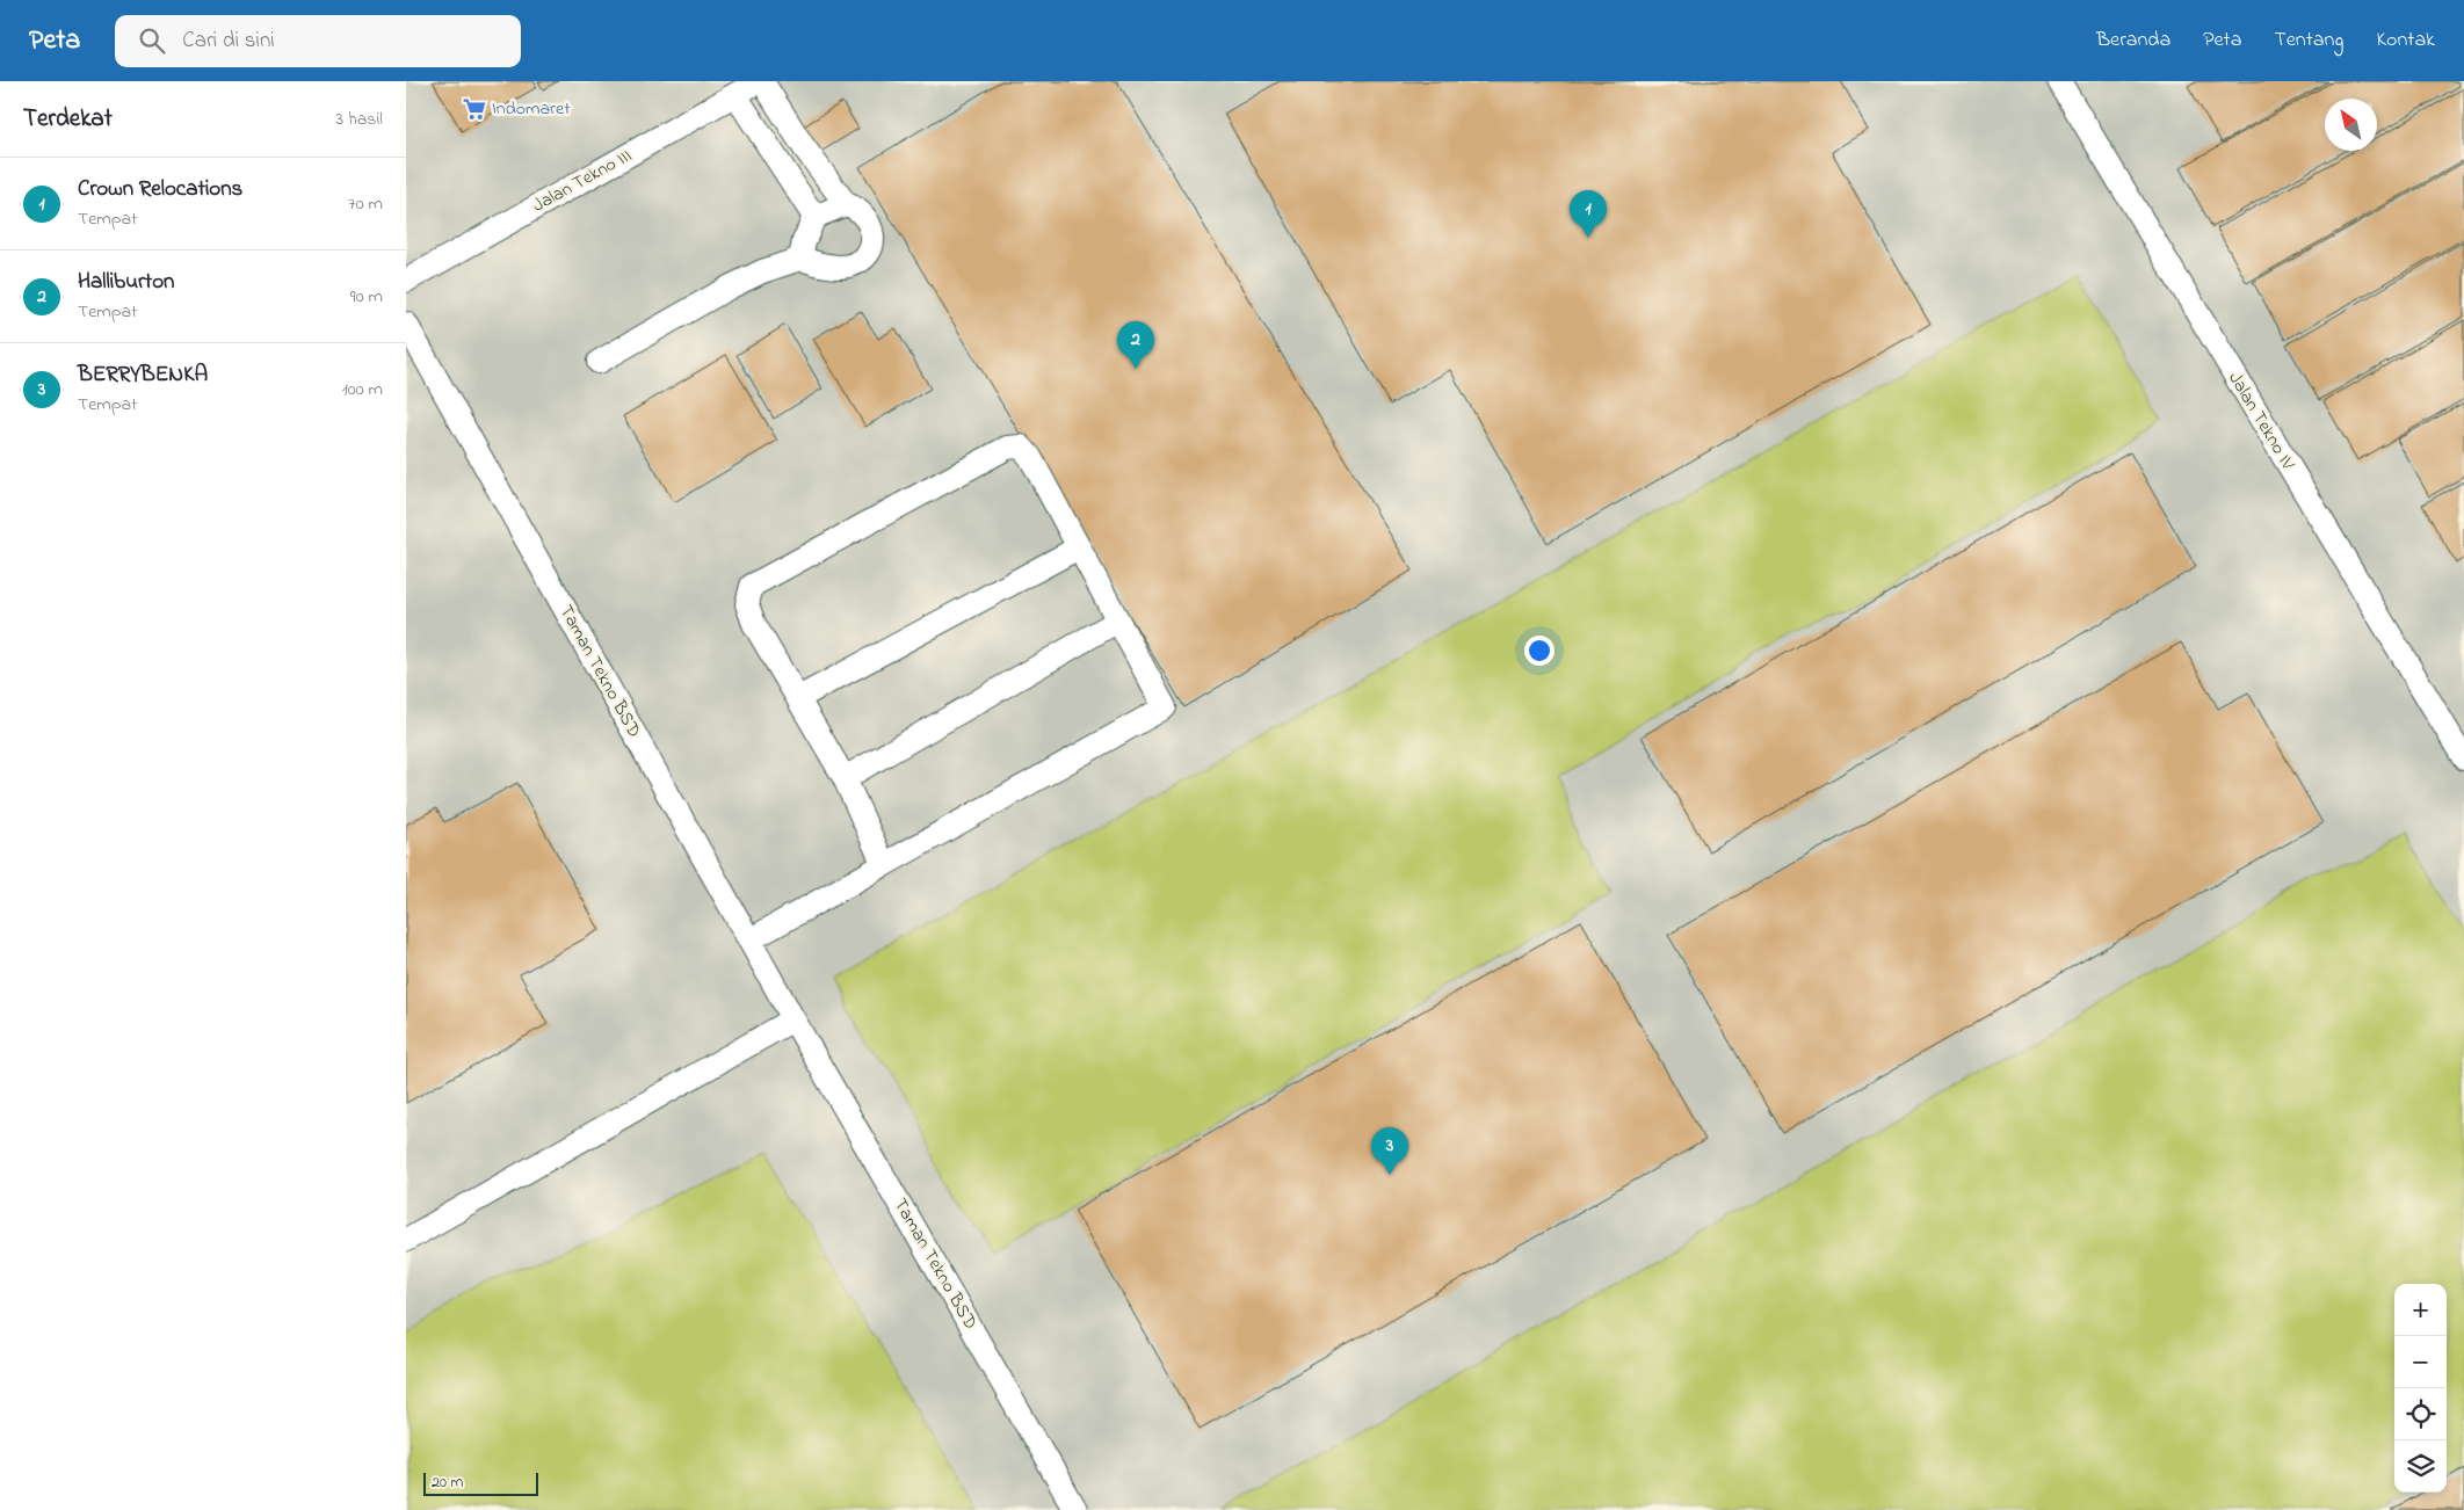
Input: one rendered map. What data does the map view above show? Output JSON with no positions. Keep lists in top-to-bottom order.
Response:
{
  "streets": {
    "lane": ["Jalan Tekno III", "Jalan Tekno IV", "Taman Tekno BSD"]
  },
  "places": {
    "supermarket": ["Indomaret"]
  },
  "scale_bar": "20 m",
  "north": "top left",
  "page": {
    "header": "Peta",
    "search": "Cari di sini",
    "nav": [
      "Beranda",
      "Peta",
      "Tentang",
      "Kontak"
    ],
    "heading": ["Terdekat", "3 hasil"],
    "list": [
      {
        "mark": "1",
        "name": "Crown Relocations",
        "note": "Tempat",
        "value": "70 m"
      },
      {
        "mark": "2",
        "name": "Halliburton",
        "note": "Tempat",
        "value": "90 m"
      },
      {
        "mark": "3",
        "name": "BERRYBENKA",
        "note": "Tempat",
        "value": "100 m"
      }
    ],
    "pins": ["1", "2", "3"],
    "map_buttons": ["+", "−"],
    "scale": "20 m"
  }
}
